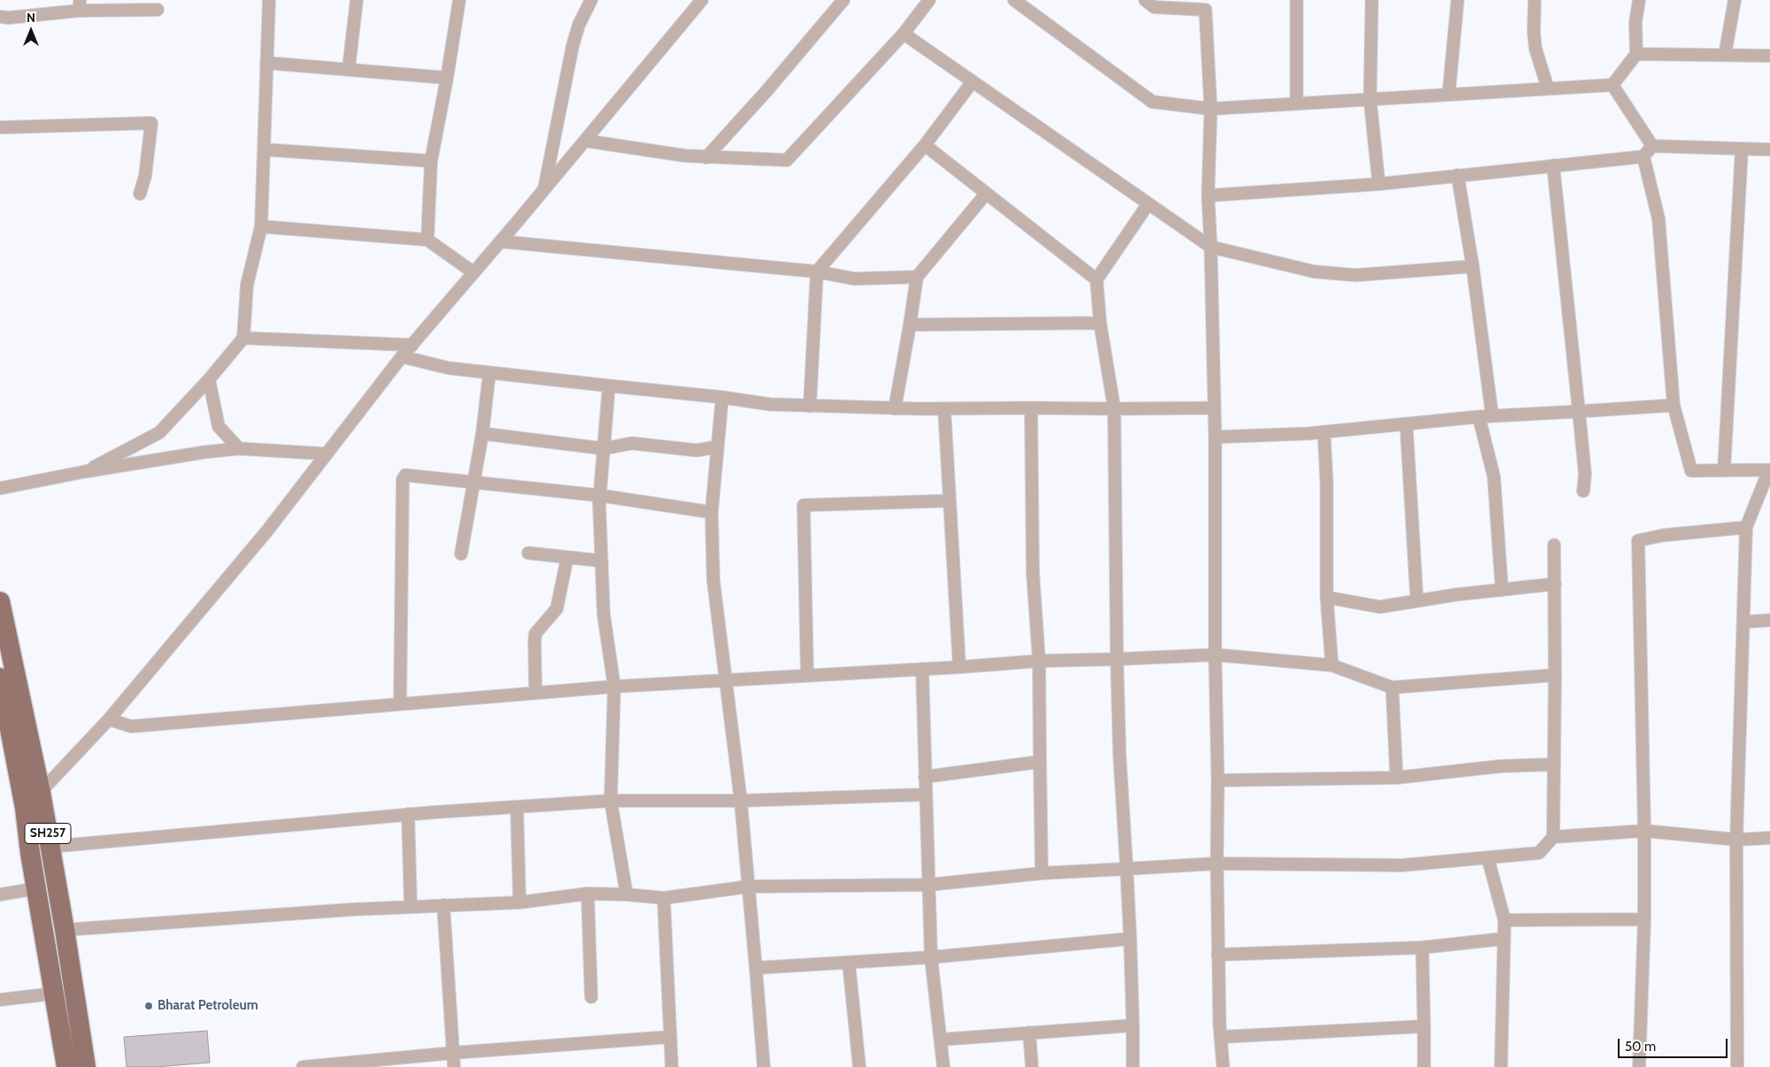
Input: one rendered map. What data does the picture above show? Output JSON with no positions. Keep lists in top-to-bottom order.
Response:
{
  "streets": {
    "main road": ["SH257"]
  },
  "places": ["Bharat Petroleum"],
  "scale_bar": "50 m",
  "north": "top"
}
